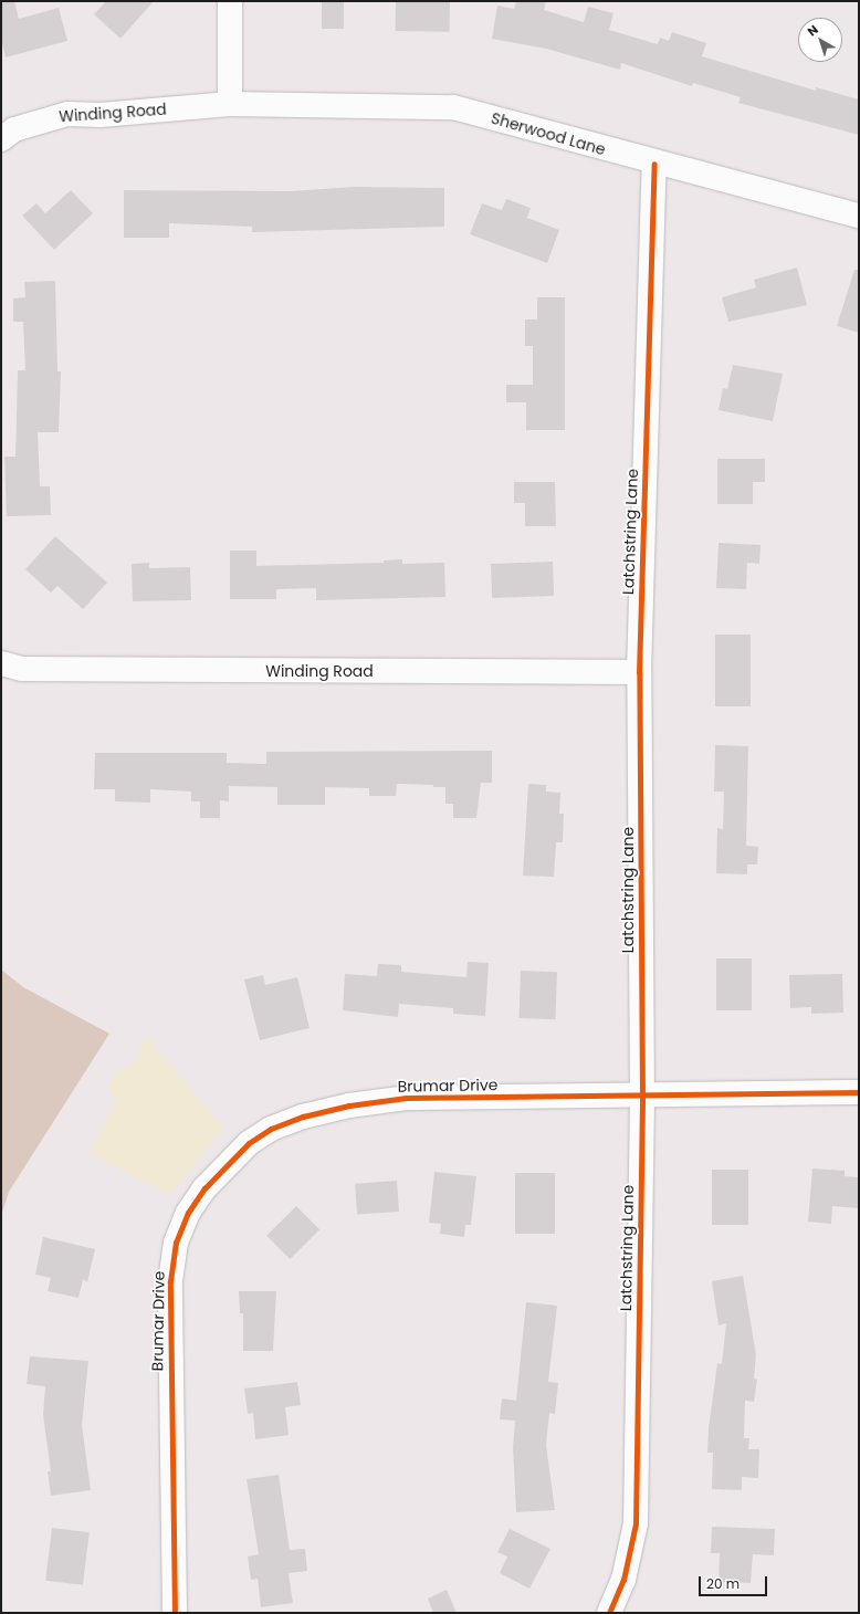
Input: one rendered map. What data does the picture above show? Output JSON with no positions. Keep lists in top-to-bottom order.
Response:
{
  "streets": {
    "street": [
      "Winding Road",
      "Sherwood Lane",
      "Latchstring Lane",
      "Brumar Drive"
    ]
  },
  "crossings": [
    ["Winding Road", "Sherwood Lane"],
    ["Winding Road", "Latchstring Lane"],
    ["Sherwood Lane", "Latchstring Lane"],
    ["Latchstring Lane", "Brumar Drive"]
  ],
  "scale_bar": "20 m",
  "north": "top left"
}
